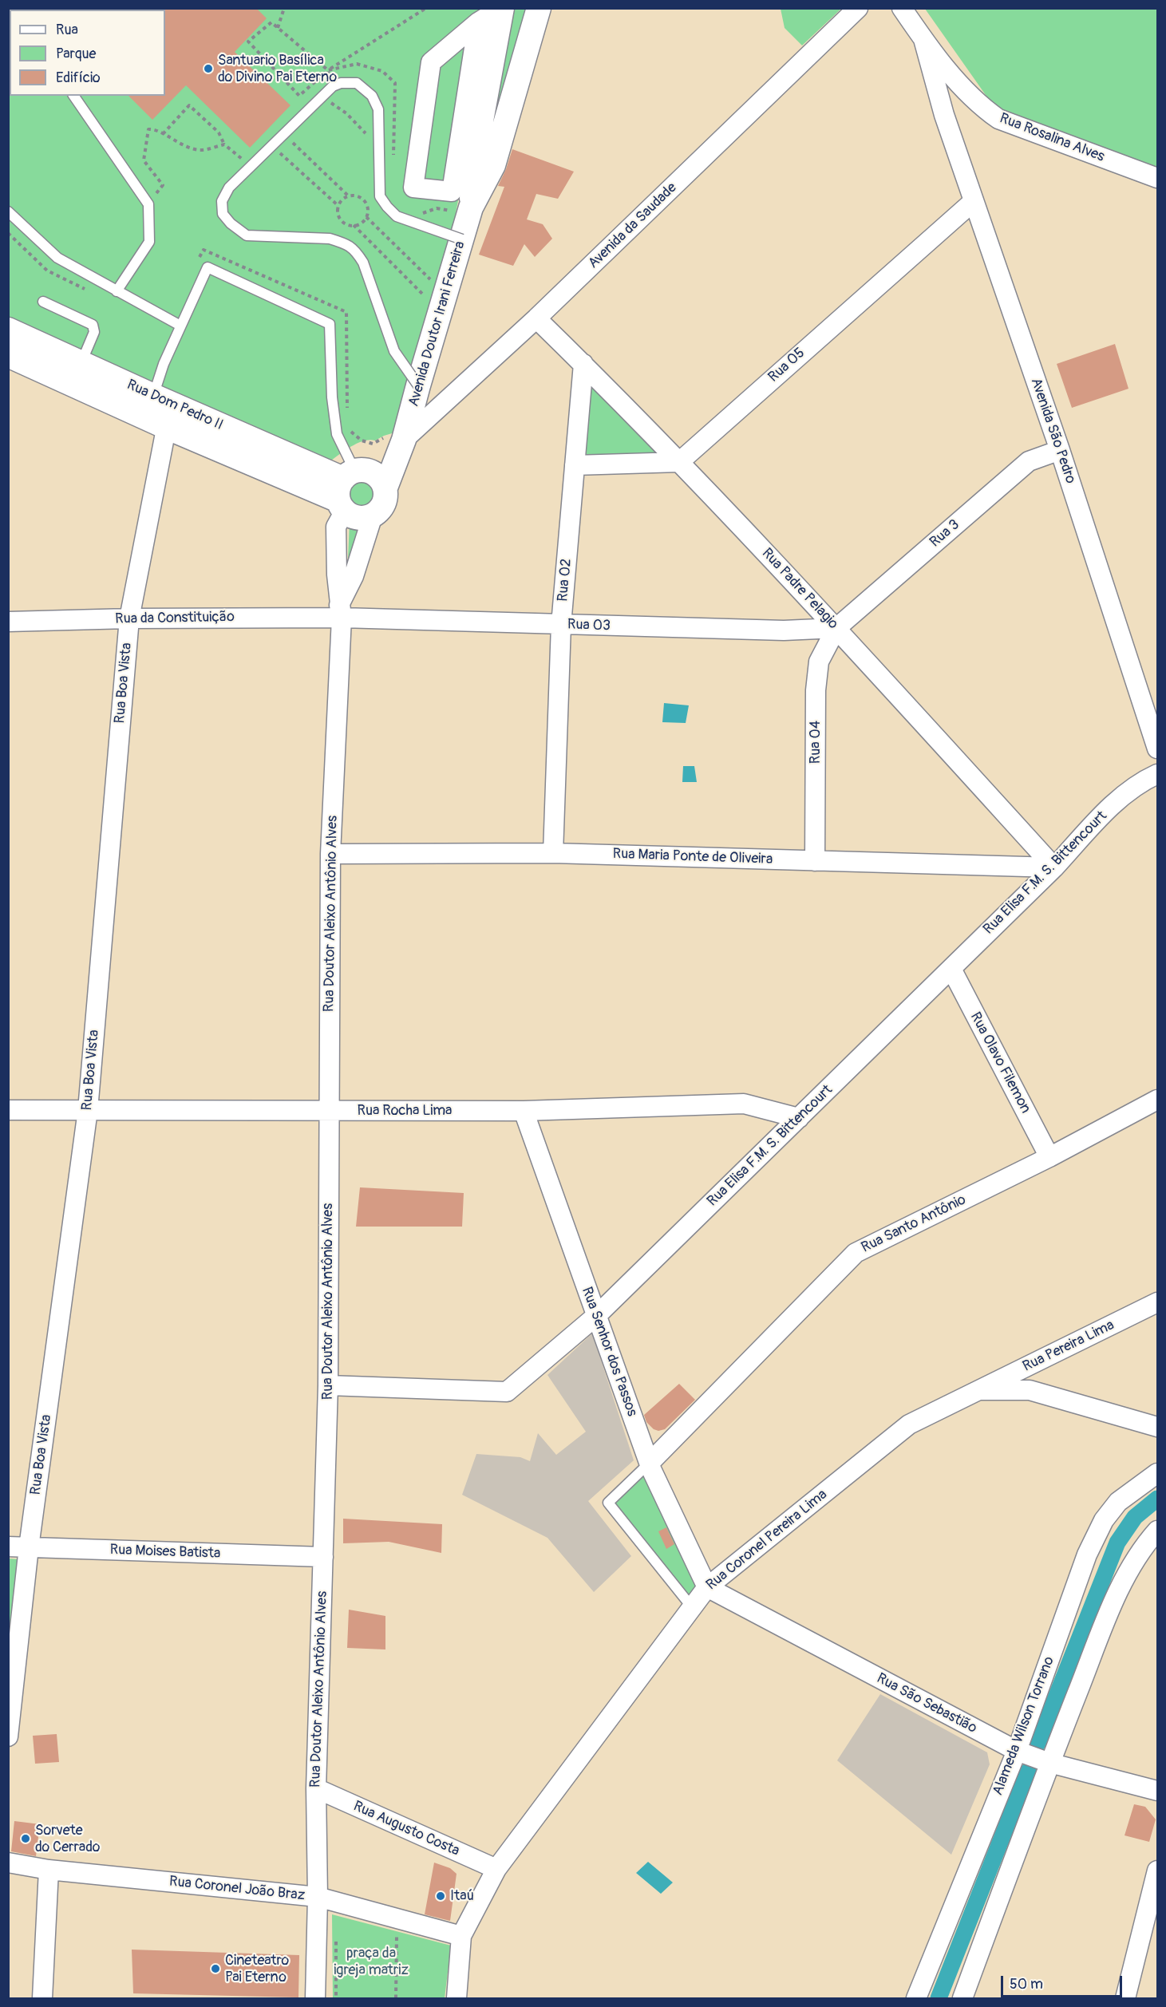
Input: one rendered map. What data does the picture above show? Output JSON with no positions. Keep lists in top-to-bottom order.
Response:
{
  "streets": {
    "street": [
      "Rua Rosalina Alves",
      "Avenida da Saudade",
      "Avenida Doutor Irani Ferreira",
      "Rua 05",
      "Rua Dom Pedro II",
      "Avenida São Pedro",
      "Rua 3",
      "Rua 02",
      "Rua Padre Pelagio",
      "Rua da Constituição",
      "Rua 03",
      "Rua Boa Vista",
      "Rua 04",
      "Rua Maria Ponte de Oliveira",
      "Rua Elisa F.M. S. Bittencourt",
      "Rua Doutor Aleixo Antônio Alves",
      "Rua Olavo Filemon",
      "Rua Rocha Lima",
      "Rua Santo Antônio",
      "Rua Pereira Lima",
      "Rua Senhor dos Passos",
      "Rua Coronel Pereira Lima",
      "Rua Moises Batista",
      "Rua São Sebastião",
      "Alameda Wilson Torrano",
      "Rua Augusto Costa",
      "Rua Coronel João Braz"
    ]
  },
  "crossings": [
    ["Rua Rosalina Alves", "Avenida São Pedro"],
    ["Avenida da Saudade", "Avenida Doutor Irani Ferreira"],
    ["Avenida da Saudade", "Rua Padre Pelagio"],
    ["Avenida Doutor Irani Ferreira", "Rua Dom Pedro II"],
    ["Avenida Doutor Irani Ferreira", "Rua Doutor Aleixo Antônio Alves"],
    ["Rua 05", "Avenida São Pedro"],
    ["Rua 05", "Rua Padre Pelagio"],
    ["Rua Dom Pedro II", "Rua Boa Vista"],
    ["Rua Dom Pedro II", "Rua Doutor Aleixo Antônio Alves"],
    ["Avenida São Pedro", "Rua 3"],
    ["Rua 3", "Rua Padre Pelagio"],
    ["Rua 3", "Rua 03"],
    ["Rua 3", "Rua 04"],
    ["Rua 02", "Rua Padre Pelagio"],
    ["Rua 02", "Rua 03"],
    ["Rua 02", "Rua Maria Ponte de Oliveira"],
    ["Rua Padre Pelagio", "Rua 03"],
    ["Rua Padre Pelagio", "Rua 04"],
    ["Rua Padre Pelagio", "Rua Maria Ponte de Oliveira"],
    ["Rua Padre Pelagio", "Rua Elisa F.M. S. Bittencourt"],
    ["Rua da Constituição", "Rua 03"],
    ["Rua da Constituição", "Rua Boa Vista"],
    ["Rua da Constituição", "Rua Doutor Aleixo Antônio Alves"],
    ["Rua 03", "Rua 04"],
    ["Rua 03", "Rua Doutor Aleixo Antônio Alves"],
    ["Rua Boa Vista", "Rua Rocha Lima"],
    ["Rua Boa Vista", "Rua Moises Batista"],
    ["Rua 04", "Rua Maria Ponte de Oliveira"],
    ["Rua Maria Ponte de Oliveira", "Rua Elisa F.M. S. Bittencourt"],
    ["Rua Maria Ponte de Oliveira", "Rua Doutor Aleixo Antônio Alves"],
    ["Rua Elisa F.M. S. Bittencourt", "Rua Doutor Aleixo Antônio Alves"],
    ["Rua Elisa F.M. S. Bittencourt", "Rua Olavo Filemon"],
    ["Rua Elisa F.M. S. Bittencourt", "Rua Rocha Lima"],
    ["Rua Elisa F.M. S. Bittencourt", "Rua Senhor dos Passos"],
    ["Rua Doutor Aleixo Antônio Alves", "Rua Rocha Lima"],
    ["Rua Doutor Aleixo Antônio Alves", "Rua Moises Batista"],
    ["Rua Doutor Aleixo Antônio Alves", "Rua Augusto Costa"],
    ["Rua Doutor Aleixo Antônio Alves", "Rua Coronel João Braz"],
    ["Rua Olavo Filemon", "Rua Santo Antônio"],
    ["Rua Rocha Lima", "Rua Senhor dos Passos"],
    ["Rua Santo Antônio", "Rua Senhor dos Passos"],
    ["Rua Pereira Lima", "Rua Coronel Pereira Lima"],
    ["Rua Senhor dos Passos", "Rua Coronel Pereira Lima"],
    ["Rua Senhor dos Passos", "Rua São Sebastião"],
    ["Rua Coronel Pereira Lima", "Rua São Sebastião"],
    ["Rua Coronel Pereira Lima", "Rua Augusto Costa"],
    ["Rua Coronel Pereira Lima", "Rua Coronel João Braz"],
    ["Rua São Sebastião", "Alameda Wilson Torrano"]
  ],
  "parks": ["praça da igreja matriz"],
  "places": [
    "Santuario Basílica do Divino Pai Eterno",
    "Sorvete do Cerrado",
    "Itaú",
    "Cineteatro Pai Eterno"
  ],
  "legend": ["Rua", "Parque", "Edifício"],
  "scale_bar": "50 m"
}
